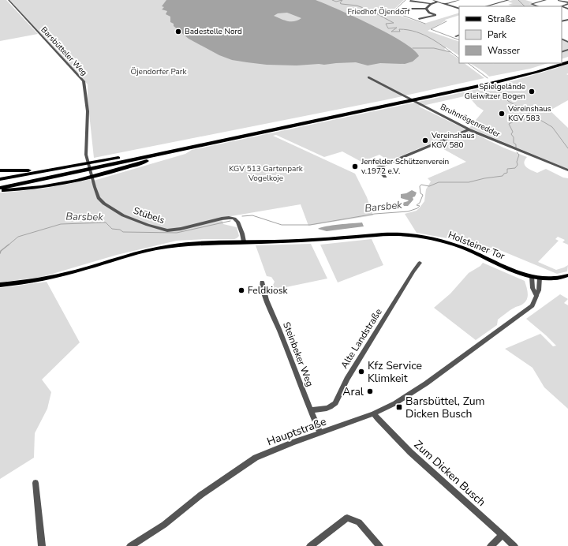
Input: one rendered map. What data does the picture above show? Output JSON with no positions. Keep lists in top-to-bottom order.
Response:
{
  "streets": {
    "main road": ["Holsteiner Tor"],
    "street": [
      "Barsbütteler Weg",
      "Bruhnrögenredder",
      "Stübels",
      "Alte Landstraße",
      "Steinbeker Weg",
      "Hauptstraße",
      "Zum Dicken Busch"
    ]
  },
  "crossings": [
    ["Barsbütteler Weg", "Stübels"],
    ["Stübels", "Holsteiner Tor"],
    ["Holsteiner Tor", "Hauptstraße"],
    ["Alte Landstraße", "Steinbeker Weg"],
    ["Steinbeker Weg", "Hauptstraße"],
    ["Hauptstraße", "Zum Dicken Busch"]
  ],
  "water": ["Barsbek"],
  "parks": ["Friedhof Öjendorf", "Öjendorfer Park", "KGV 513 Gartenpark Vogelkoje"],
  "places": {
    "other": [
      "Badestelle Nord",
      "Spielgelände Gleiwitzer Bogen",
      "Vereinshaus KGV 583",
      "Vereinshaus KGV 580",
      "Jenfelder Schützenverein v.1972 e.V.",
      "Feldkiosk",
      "Kfz Service Klimkeit",
      "Aral"
    ],
    "transit": ["Barsbüttel, Zum Dicken Busch"]
  },
  "legend": ["Straße", "Park", "Wasser"]
}
